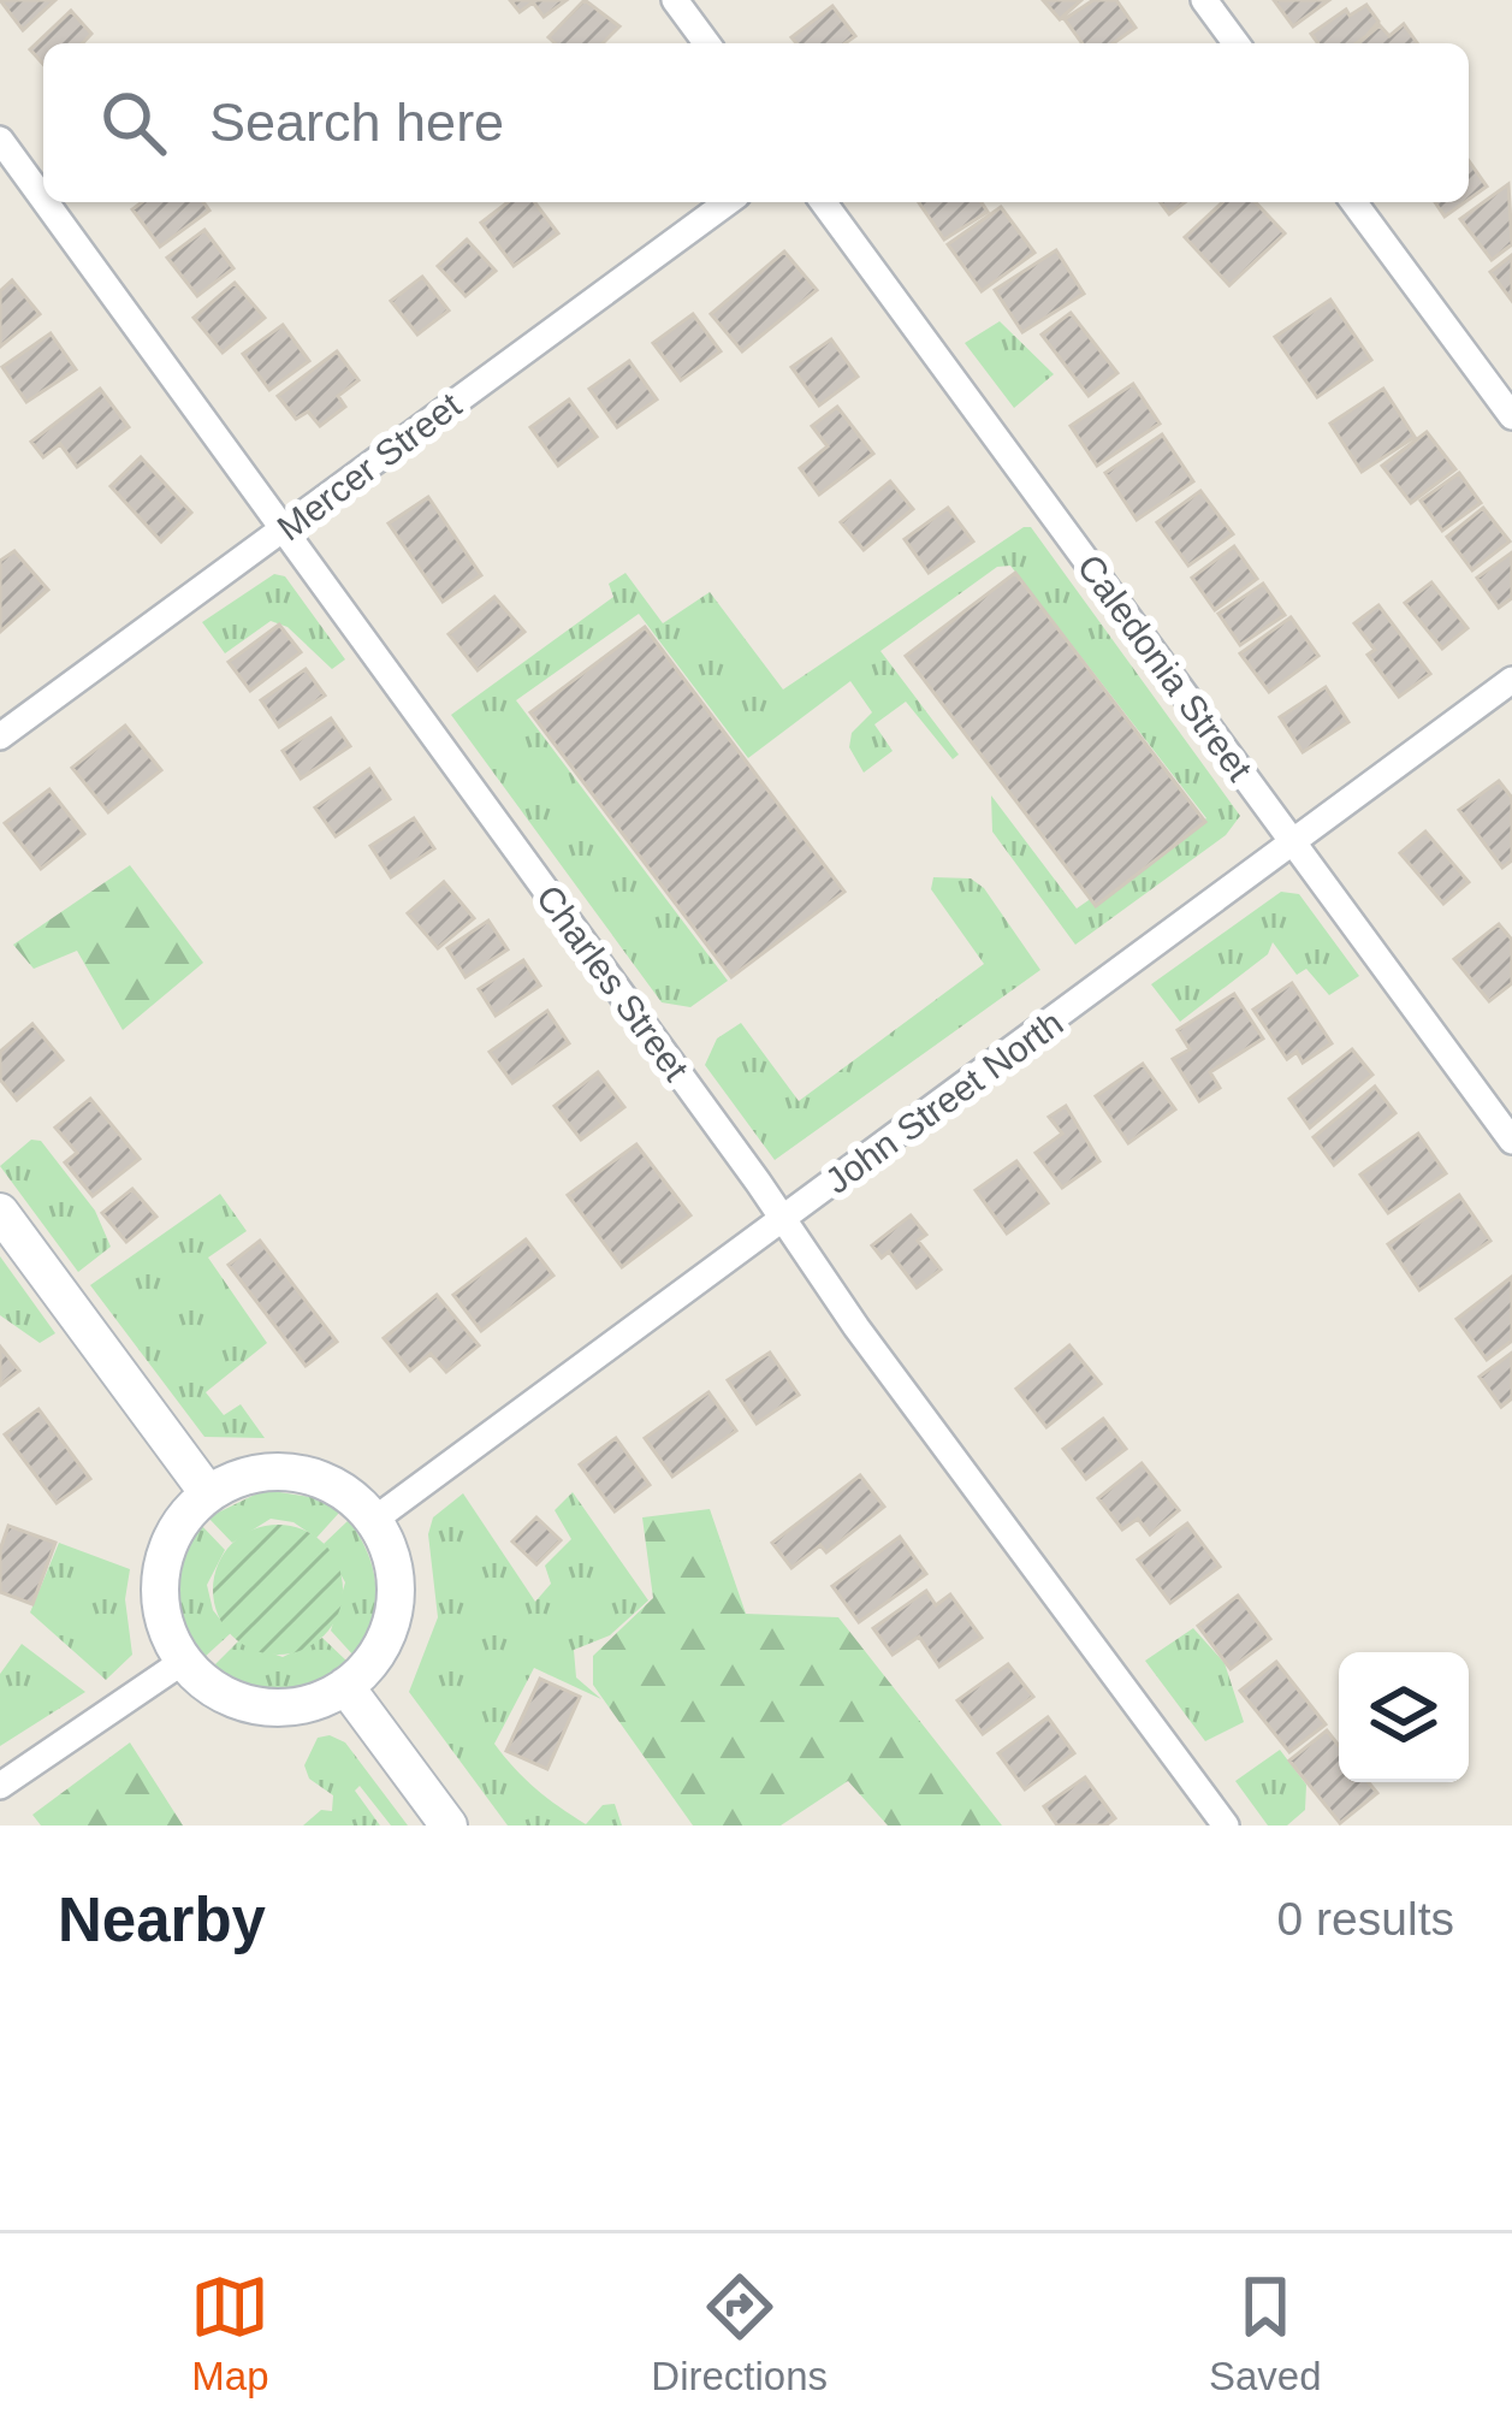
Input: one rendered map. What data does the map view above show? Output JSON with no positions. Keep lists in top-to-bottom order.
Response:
{
  "streets": {
    "street": [
      "Mercer Street",
      "Caledonia Street",
      "Charles Street",
      "John Street North"
    ]
  },
  "crossings": [
    ["Mercer Street", "Charles Street"],
    ["Caledonia Street", "John Street North"],
    ["Charles Street", "John Street North"]
  ],
  "page": {
    "search": "Search here",
    "heading": ["Nearby", "0 results"],
    "nav": ["Map", "Directions", "Saved"]
  }
}
